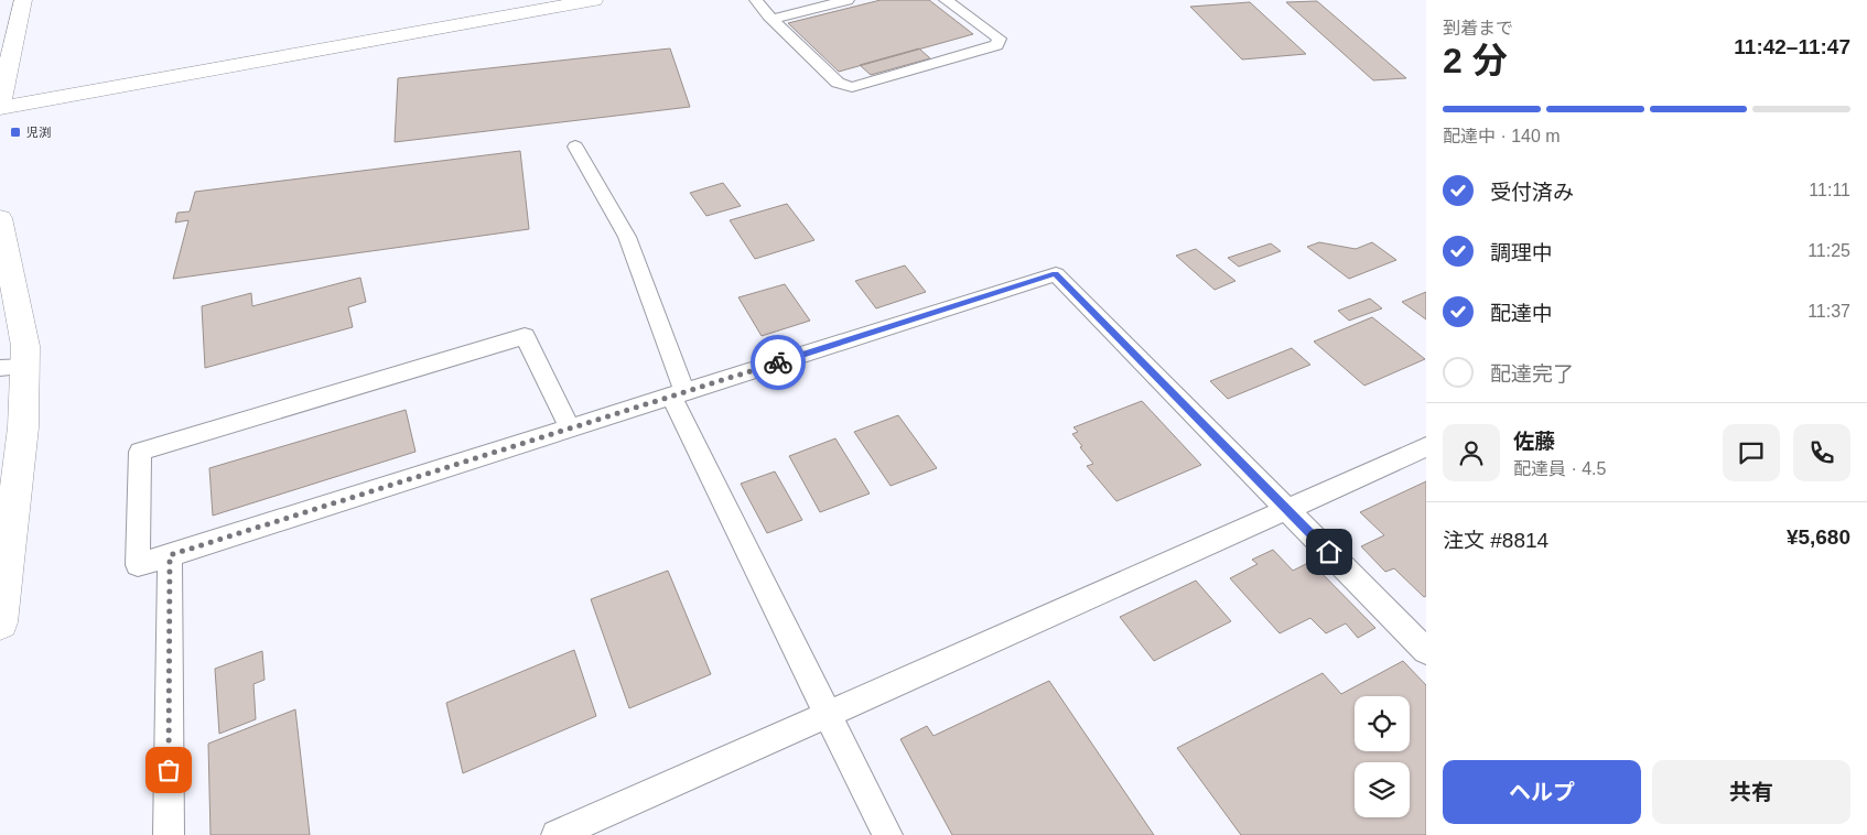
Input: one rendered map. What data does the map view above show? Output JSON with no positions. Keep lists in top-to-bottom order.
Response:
{
  "places": {
    "transit": ["児渕"]
  },
  "page": {
    "heading": ["2 分", "到着まで", "11:42–11:47"],
    "panel": [
      "佐藤",
      "配達員 · 4.5",
      "注文 #8814",
      "¥5,680"
    ],
    "bar": "配達中 · 140 m",
    "list": [
      ["受付済み", "11:11"],
      ["調理中", "11:25"],
      ["配達中", "11:37"],
      "配達完了"
    ],
    "buttons": ["ヘルプ", "共有"]
  }
}
